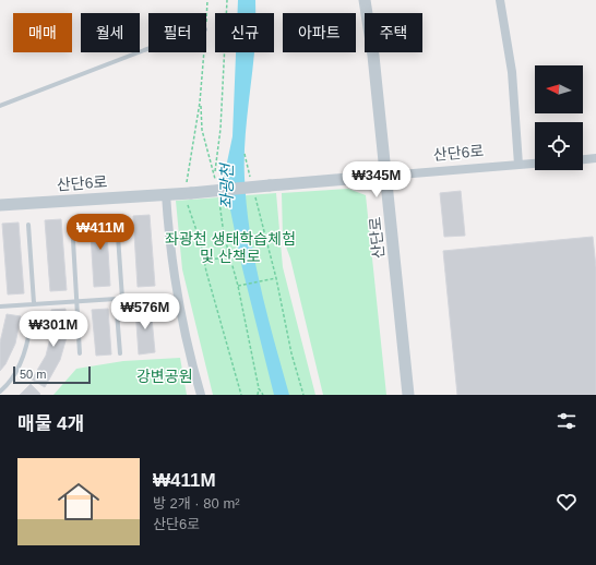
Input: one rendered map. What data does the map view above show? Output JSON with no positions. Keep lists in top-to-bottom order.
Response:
{
  "streets": {
    "street": ["산단6로", "산단로"]
  },
  "crossings": [
    ["산단6로", "산단로"]
  ],
  "water": ["좌광천"],
  "parks": ["좌광천 생태학습체험 및 산책로", "강변공원"],
  "scale_bar": "50 m",
  "north": "left",
  "page": {
    "chip": [
      "매매",
      "월세",
      "필터",
      "신규",
      "아파트",
      "주택"
    ],
    "price": [
      "₩345M",
      "₩411M",
      "₩576M",
      "₩301M"
    ],
    "scale": "50 m",
    "heading": "매물 4개",
    "list": [
      {
        "name": "₩411M",
        "note": "방 2개 · 80 m² · 산단6로"
      }
    ]
  }
}
